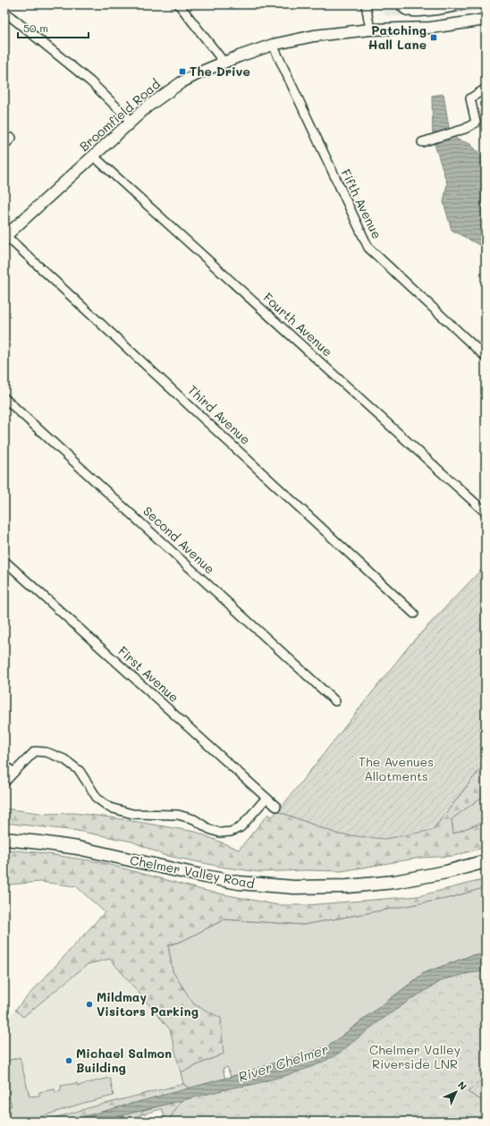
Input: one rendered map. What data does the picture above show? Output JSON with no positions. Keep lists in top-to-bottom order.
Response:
{
  "streets": {
    "main road": ["Broomfield Road", "Chelmer Valley Road"],
    "street": [
      "Fifth Avenue",
      "Fourth Avenue",
      "Third Avenue",
      "Second Avenue",
      "First Avenue"
    ]
  },
  "crossings": [
    ["Broomfield Road", "Fifth Avenue"],
    ["Broomfield Road", "Fourth Avenue"],
    ["Broomfield Road", "Third Avenue"]
  ],
  "water": ["River Chelmer"],
  "parks": ["The Avenues Allotments", "Chelmer Valley Riverside LNR"],
  "places": {
    "transit": ["Patching Hall Lane", "The Drive"],
    "other": ["Mildmay Visitors Parking", "Michael Salmon Building"]
  },
  "scale_bar": "50 m",
  "north": "top right"
}
